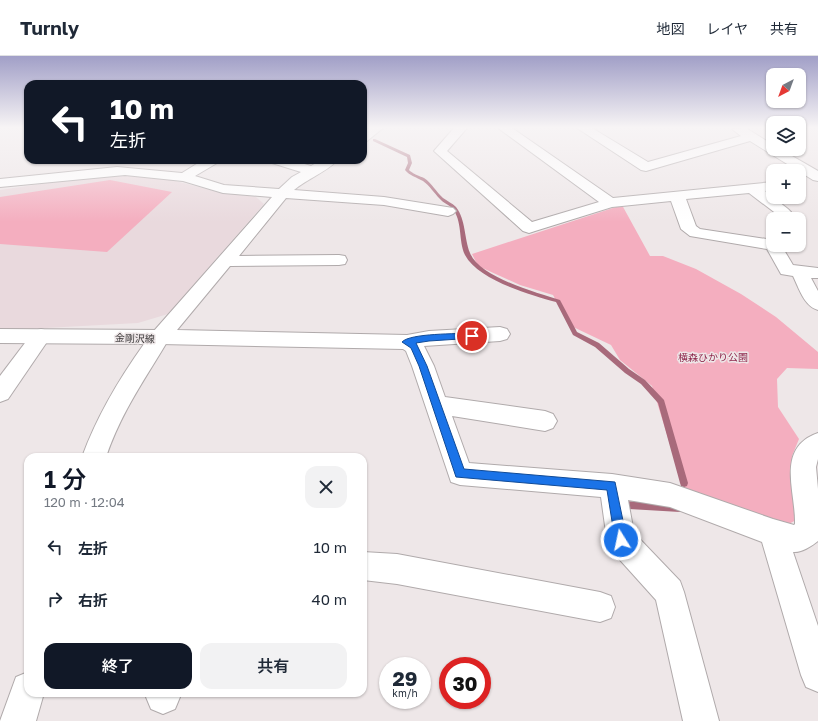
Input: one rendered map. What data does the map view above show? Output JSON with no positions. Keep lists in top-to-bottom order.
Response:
{
  "streets": {
    "street": ["金剛沢線"]
  },
  "parks": ["横森ひかり公園"],
  "north": "bottom left",
  "page": {
    "header": "Turnly",
    "nav": ["地図", "レイヤ", "共有"],
    "map_buttons": ["+", "−"],
    "turn": ["10 m", "左折"],
    "heading": ["1 分", "120 m · 12:04"],
    "list": [
      {
        "name": "左折",
        "value": "10 m"
      },
      {
        "name": "右折",
        "value": "40 m"
      }
    ],
    "buttons": ["終了", "共有"],
    "speed": "29 km/h",
    "limit": "30"
  }
}
